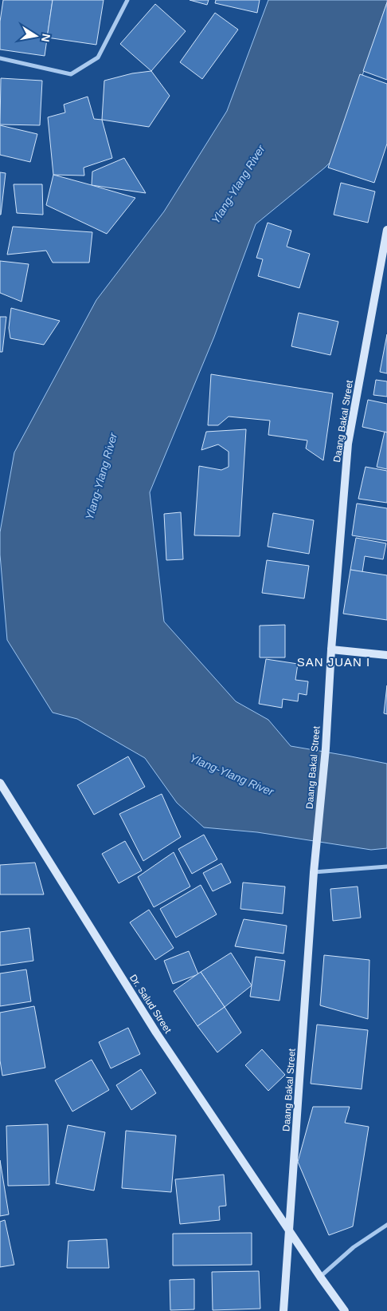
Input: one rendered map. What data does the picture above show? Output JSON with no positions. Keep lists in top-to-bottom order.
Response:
{
  "streets": {
    "street": ["Daang Bakal Street", "Dr. Salud Street"]
  },
  "crossings": [
    ["Daang Bakal Street", "Dr. Salud Street"]
  ],
  "districts": ["SAN JUAN I"],
  "water": ["Ylang-Ylang River"],
  "north": "right"
}
